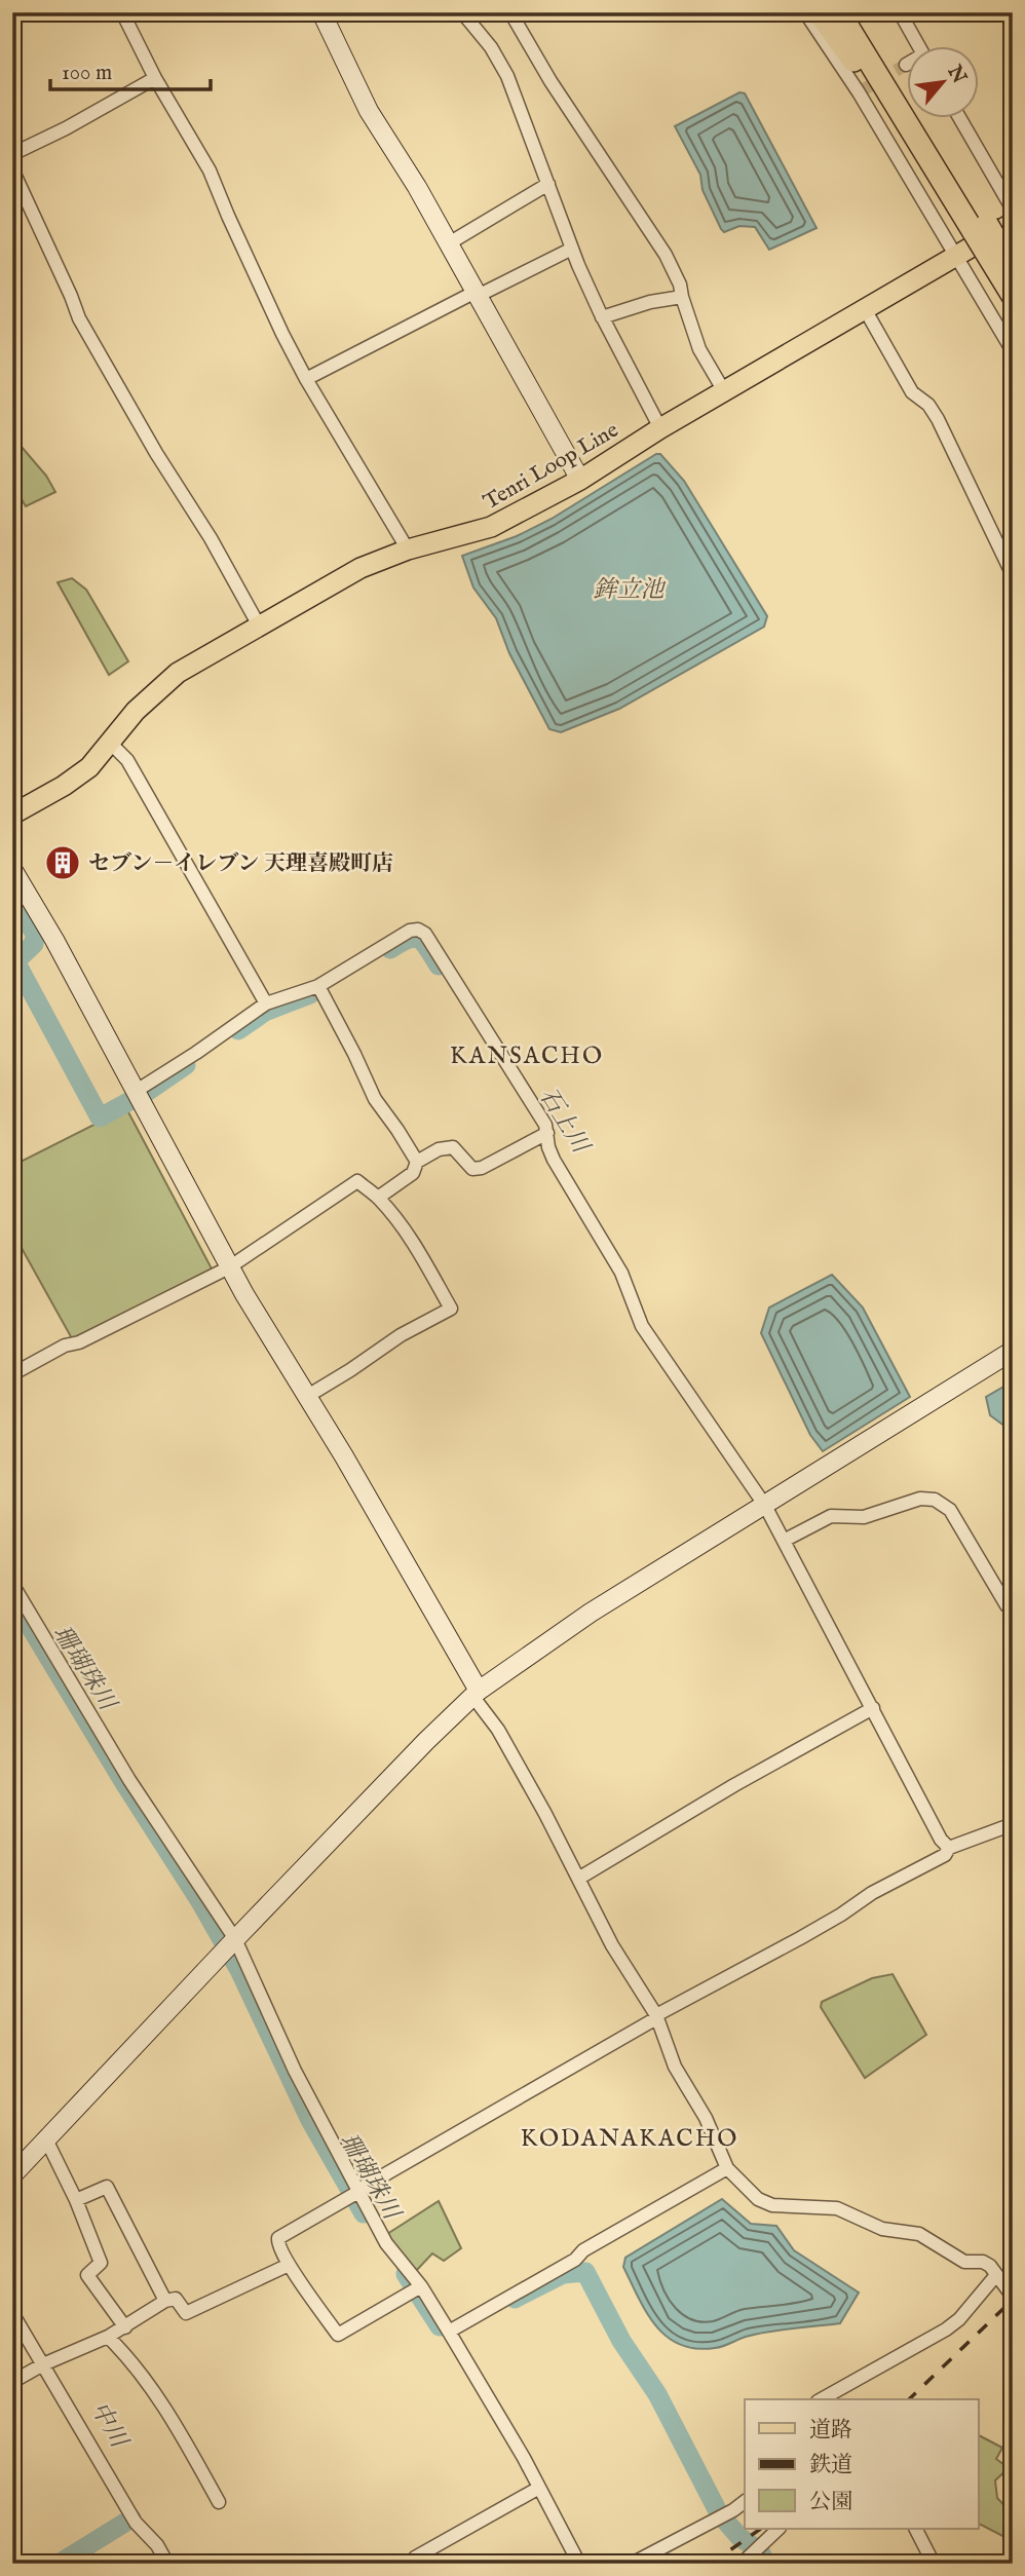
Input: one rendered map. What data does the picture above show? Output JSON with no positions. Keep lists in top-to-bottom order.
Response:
{
  "streets": {
    "main road": ["Tenri Loop Line"]
  },
  "districts": ["KANSACHO", "KODANAKACHO"],
  "water": [
    "鉾立池",
    "石上川",
    "珊瑚珠川",
    "中川"
  ],
  "places": {
    "building": ["セブン－イレブン 天理喜殿町店"]
  },
  "legend": ["道路", "鉄道", "公園"],
  "scale_bar": "100 m",
  "north": "top right"
}
